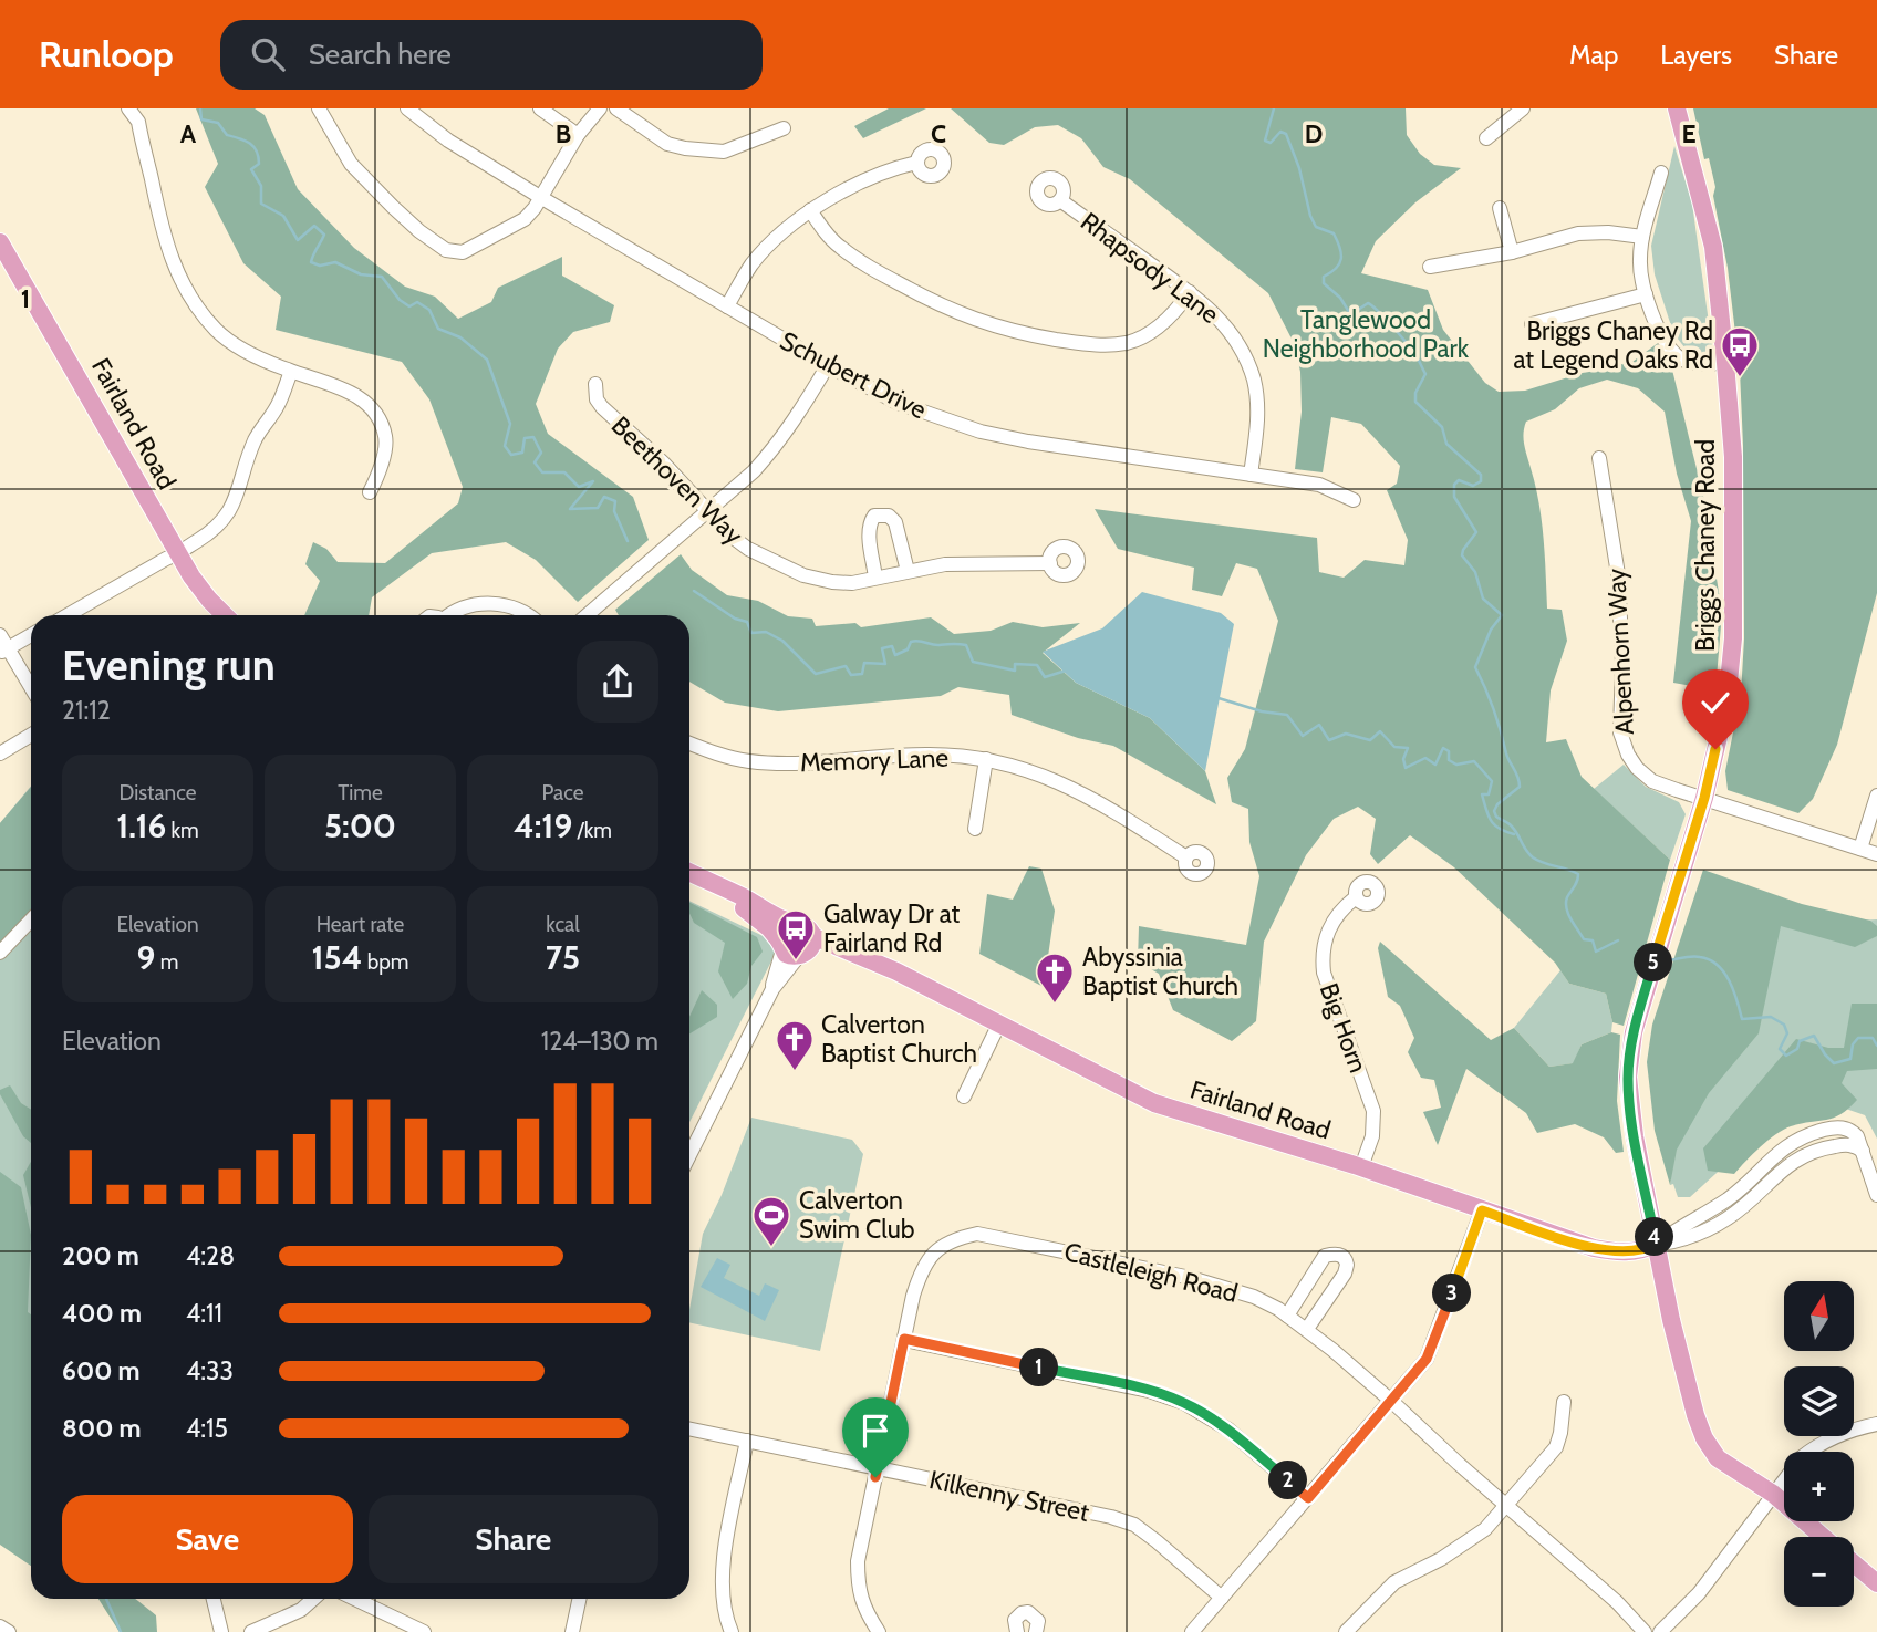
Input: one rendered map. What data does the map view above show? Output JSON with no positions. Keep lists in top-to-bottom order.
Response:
{
  "streets": {
    "main road": ["Fairland Road", "Briggs Chaney Road"],
    "street": [
      "Rhapsody Lane",
      "Schubert Drive",
      "Beethoven Way",
      "Alpenhorn Way",
      "Memory Lane",
      "Big Horn",
      "Castleleigh Road",
      "Kilkenny Street"
    ]
  },
  "crossings": [
    ["Rhapsody Lane", "Schubert Drive"],
    ["Fairland Road", "Briggs Chaney Road"],
    ["Fairland Road", "Big Horn"],
    ["Briggs Chaney Road", "Alpenhorn Way"],
    ["Castleleigh Road", "Kilkenny Street"]
  ],
  "parks": ["Tanglewood Neighborhood Park"],
  "places": {
    "bus stop": ["Briggs Chaney Rd at Legend Oaks Rd", "Galway Dr at Fairland Rd"],
    "church": ["Abyssinia Baptist Church", "Calverton Baptist Church"],
    "sports": ["Calverton Swim Club"]
  },
  "north": "top",
  "page": {
    "header": "Runloop",
    "search": "Search here",
    "nav": ["Map", "Layers", "Share"],
    "heading": ["Evening run", "21:12"],
    "stats": [
      ["Distance", "1.16 km"],
      ["Time", "5:00"],
      ["Pace", "4:19 /km"],
      ["Elevation", "9 m"],
      ["Heart rate", "154 bpm"],
      ["kcal", "75"]
    ],
    "pins": [
      "5",
      "4",
      "3",
      "1",
      "2"
    ],
    "chart": ["Elevation", "124–130 m"],
    "list": [
      {
        "name": "200 m",
        "note": "4:28"
      },
      {
        "name": "400 m",
        "note": "4:11"
      },
      {
        "name": "600 m",
        "note": "4:33"
      },
      {
        "name": "800 m",
        "note": "4:15"
      }
    ],
    "map_buttons": ["+", "−"],
    "buttons": ["Save", "Share"]
  },
  "grid": {
    "columns": [
      "A",
      "B",
      "C",
      "D",
      "E"
    ],
    "rows": ["1"]
  }
}
